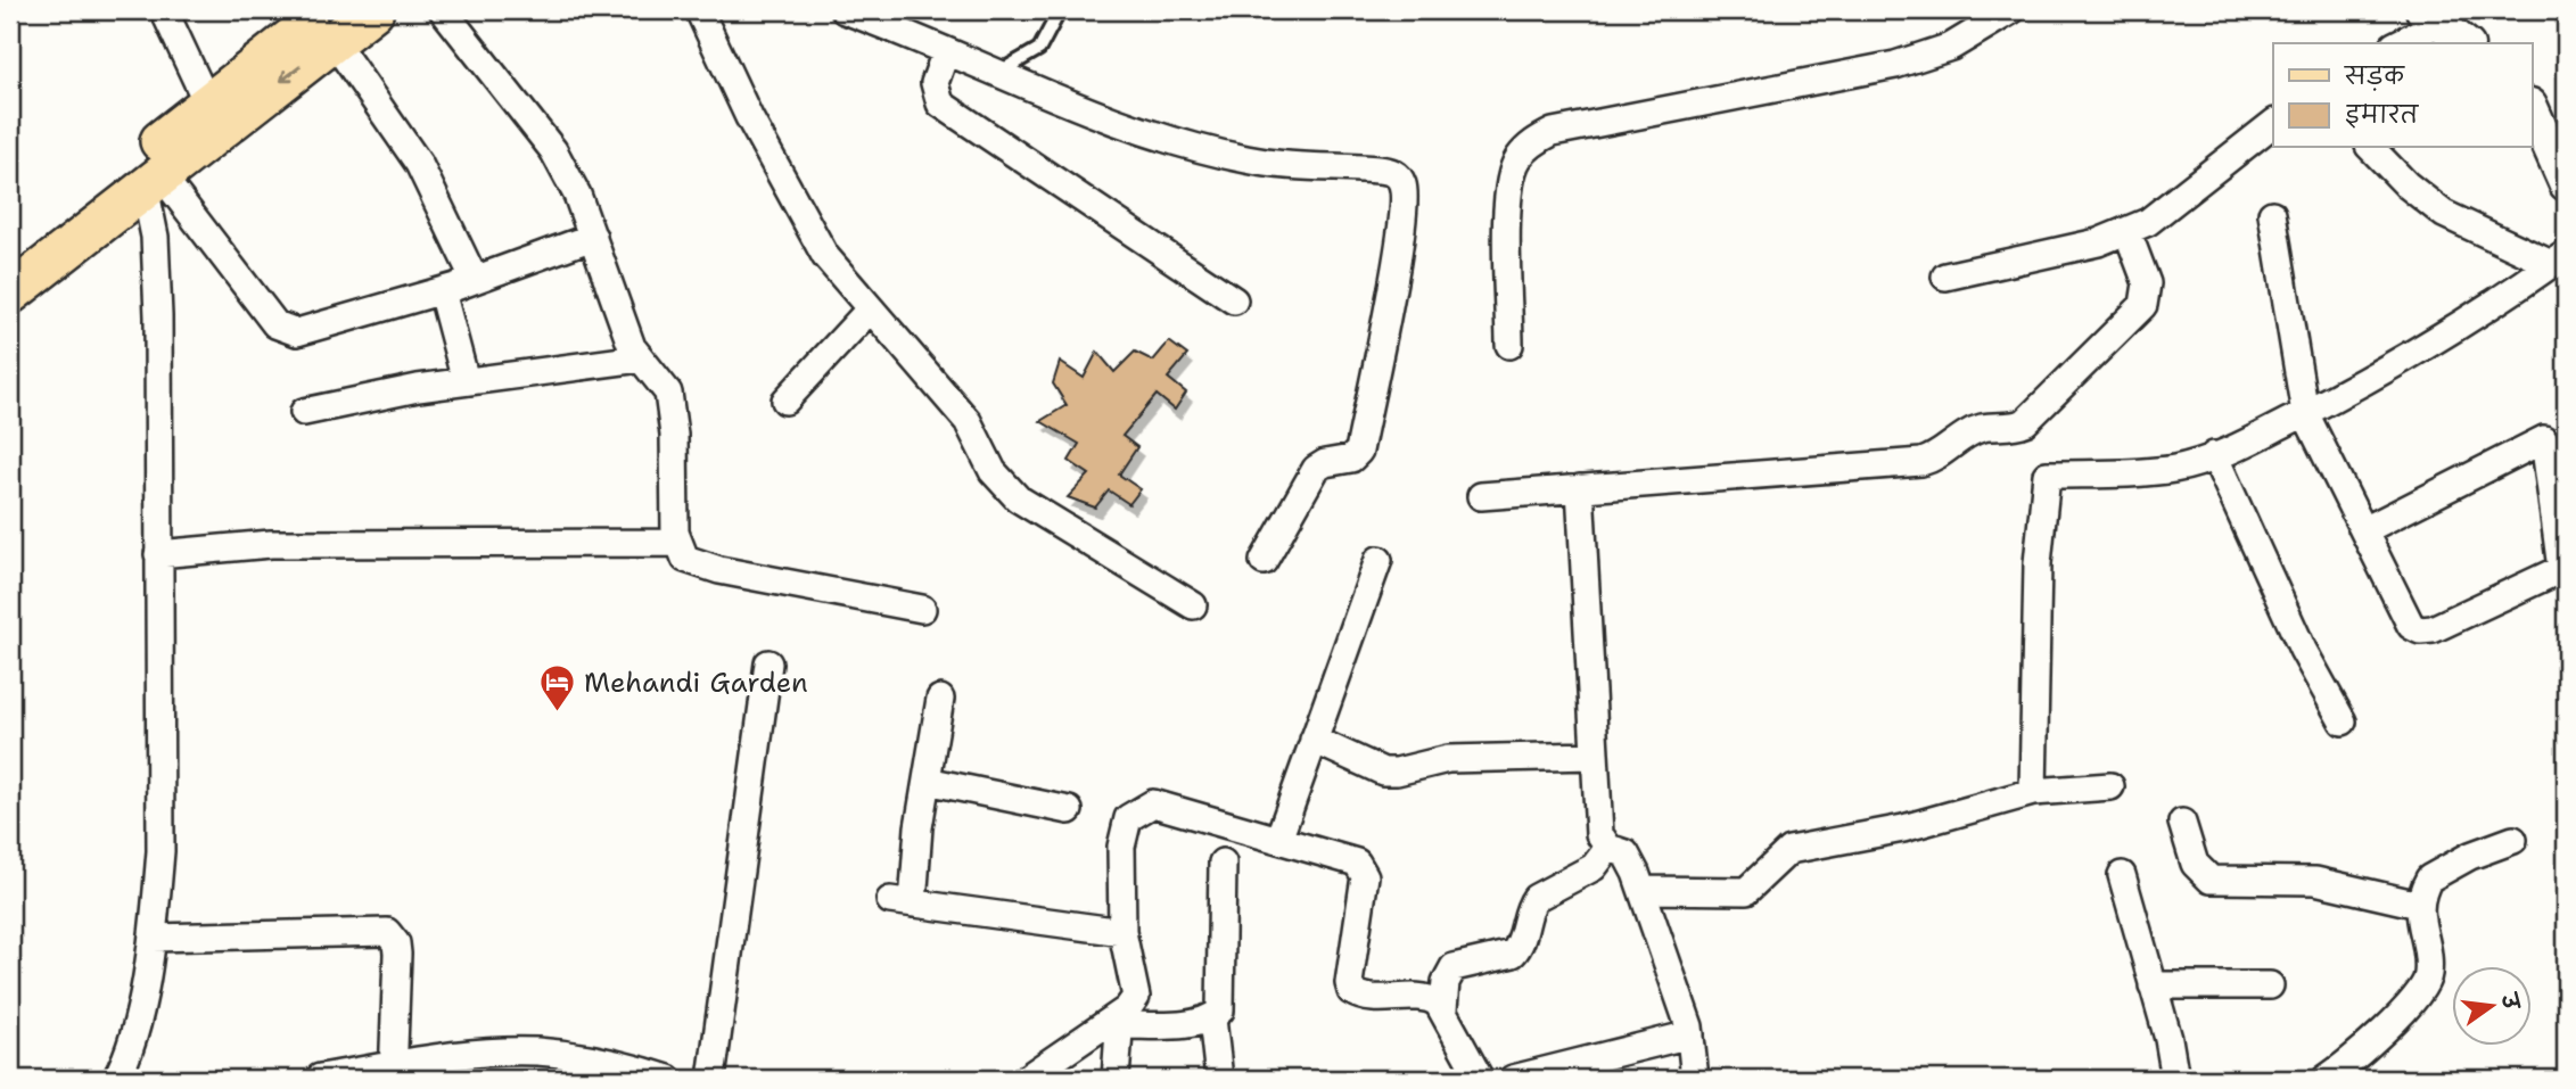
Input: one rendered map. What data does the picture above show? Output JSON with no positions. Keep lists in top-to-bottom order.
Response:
{
  "places": {
    "hotel": ["Mehandi Garden"]
  },
  "legend": ["सड़क", "इमारत"],
  "north": "right"
}
